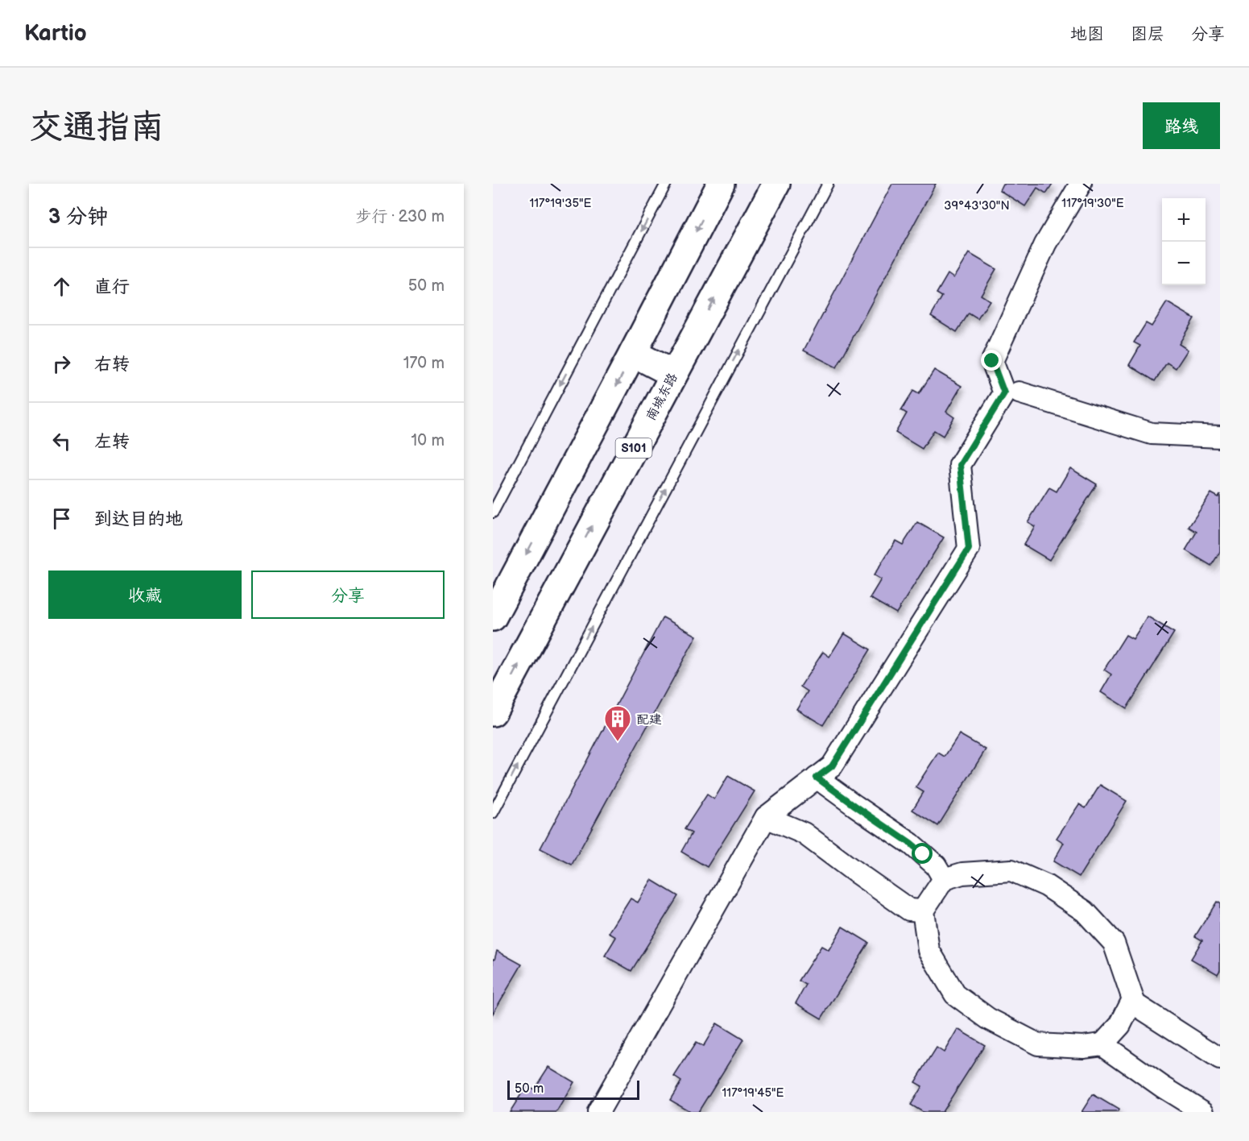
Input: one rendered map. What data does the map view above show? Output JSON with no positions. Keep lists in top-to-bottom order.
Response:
{
  "streets": {
    "main road": ["南城东路", "S101"]
  },
  "places": {
    "building": ["配建"]
  },
  "scale_bar": "50 m",
  "page": {
    "header": "Kartio",
    "nav": ["地图", "图层", "分享"],
    "buttons": [
      "路线",
      ["收藏", "分享"]
    ],
    "title": "交通指南",
    "heading": ["3 分钟", "步行 · 230 m"],
    "map_buttons": ["+", "−"],
    "list": [
      ["直行", "50 m"],
      ["右转", "170 m"],
      ["左转", "10 m"],
      "到达目的地"
    ],
    "scale": "50 m"
  },
  "coordinates": [
    "117°19'35\"E",
    "117°19'30\"E",
    "39°43'30\"N",
    "117°19'45\"E"
  ]
}
